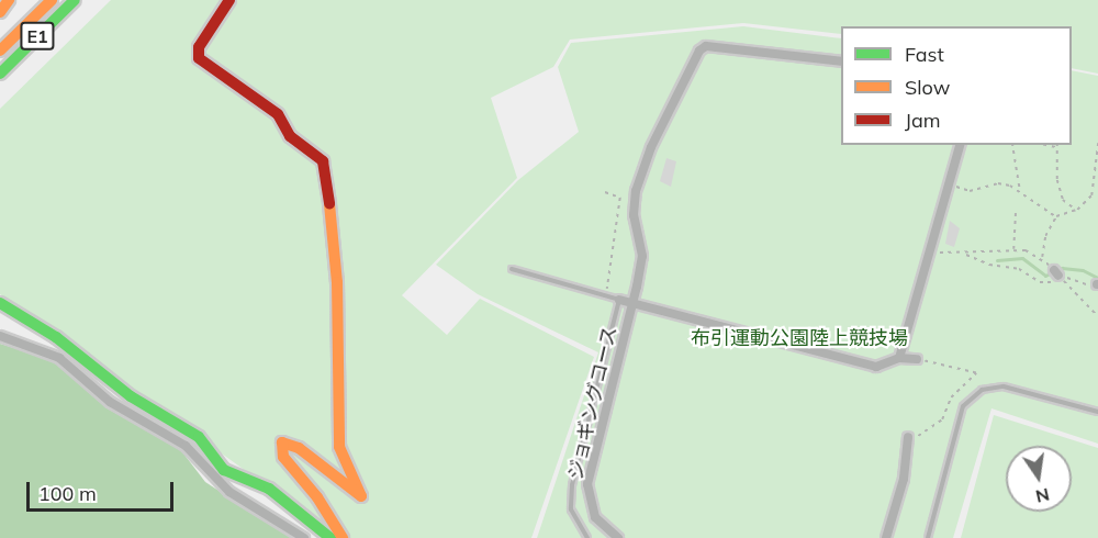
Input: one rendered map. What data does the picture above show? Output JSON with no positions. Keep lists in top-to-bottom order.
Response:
{
  "streets": {
    "main road": ["E1"],
    "street": ["ジョギングコース"]
  },
  "parks": ["布引運動公園陸上競技場"],
  "legend": ["Fast", "Slow", "Jam"],
  "scale_bar": "100 m",
  "north": "bottom"
}
